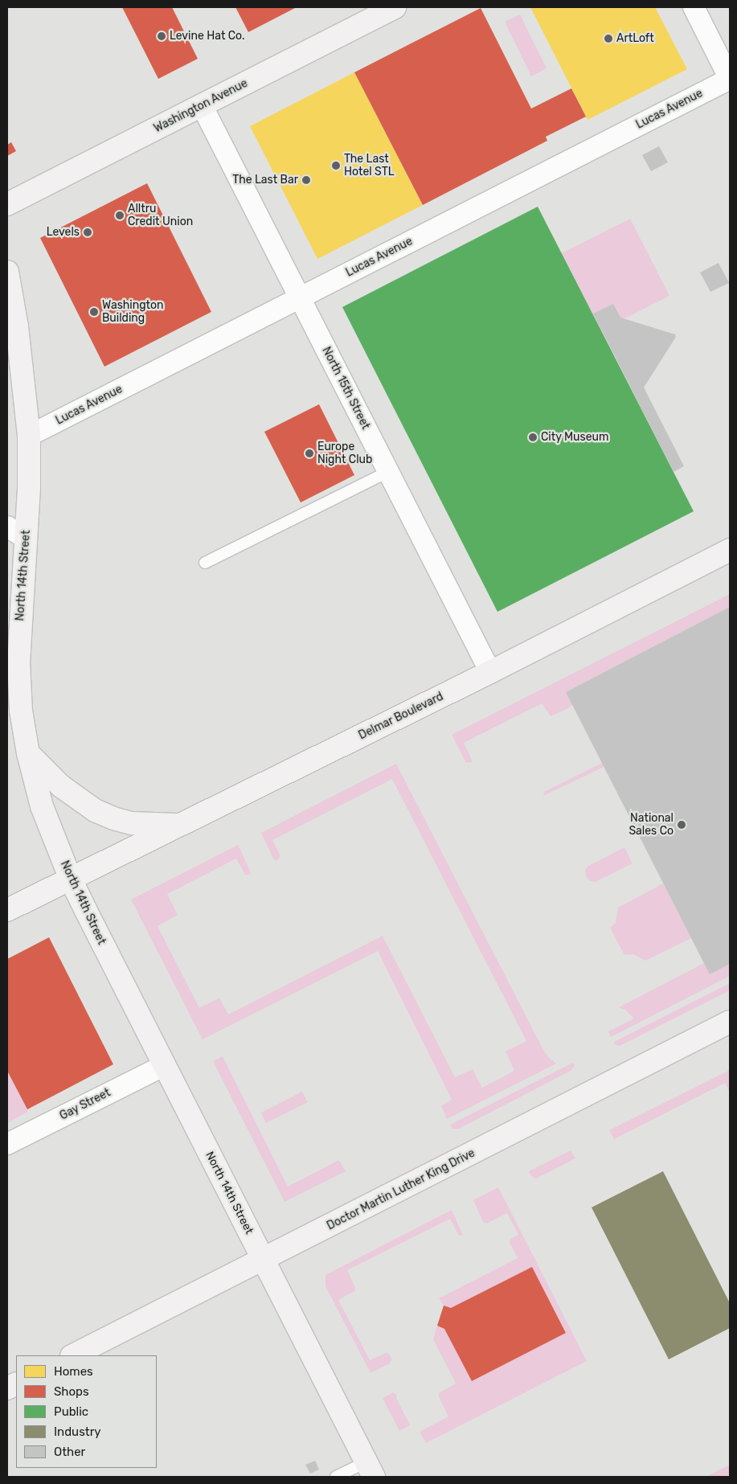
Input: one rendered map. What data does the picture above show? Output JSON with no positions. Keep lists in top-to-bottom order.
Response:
{
  "streets": {
    "main road": [
      "Washington Avenue",
      "North 14th Street",
      "Delmar Boulevard",
      "Doctor Martin Luther King Drive"
    ],
    "street": ["Lucas Avenue", "North 15th Street", "Gay Street"]
  },
  "crossings": [
    ["Washington Avenue", "North 15th Street"],
    ["Lucas Avenue", "North 15th Street"],
    ["Lucas Avenue", "North 14th Street"],
    ["North 15th Street", "Delmar Boulevard"],
    ["North 14th Street", "Delmar Boulevard"],
    ["North 14th Street", "Gay Street"],
    ["North 14th Street", "Doctor Martin Luther King Drive"]
  ],
  "places": [
    "Levine Hat Co.",
    "ArtLoft",
    "The Last Hotel STL",
    "The Last Bar",
    "Alltru Credit Union",
    "Levels",
    "Washington Building",
    "City Museum",
    "Europe Night Club",
    "National Sales Co"
  ],
  "legend": [
    "Homes",
    "Shops",
    "Public",
    "Industry",
    "Other"
  ]
}
